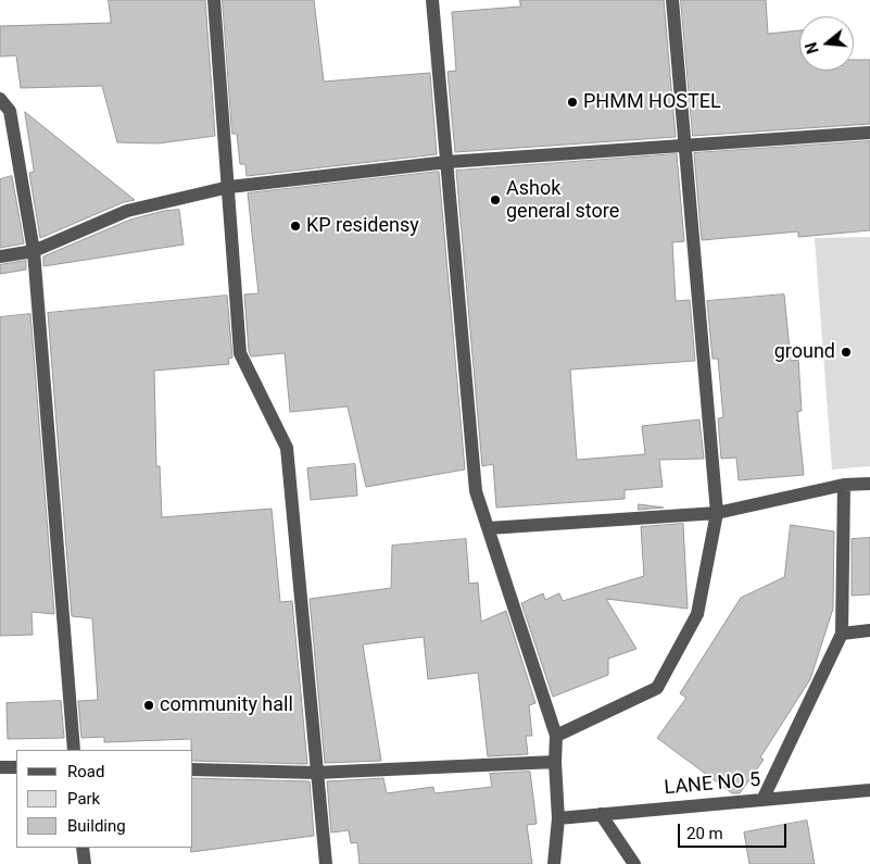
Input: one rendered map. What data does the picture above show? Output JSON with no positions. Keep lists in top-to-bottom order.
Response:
{
  "streets": {
    "street": ["LANE NO 5"]
  },
  "places": [
    "PHMM HOSTEL",
    "Ashok general store",
    "KP residensy",
    "ground",
    "community hall"
  ],
  "legend": ["Road", "Park", "Building"],
  "scale_bar": "20 m",
  "north": "left"
}
